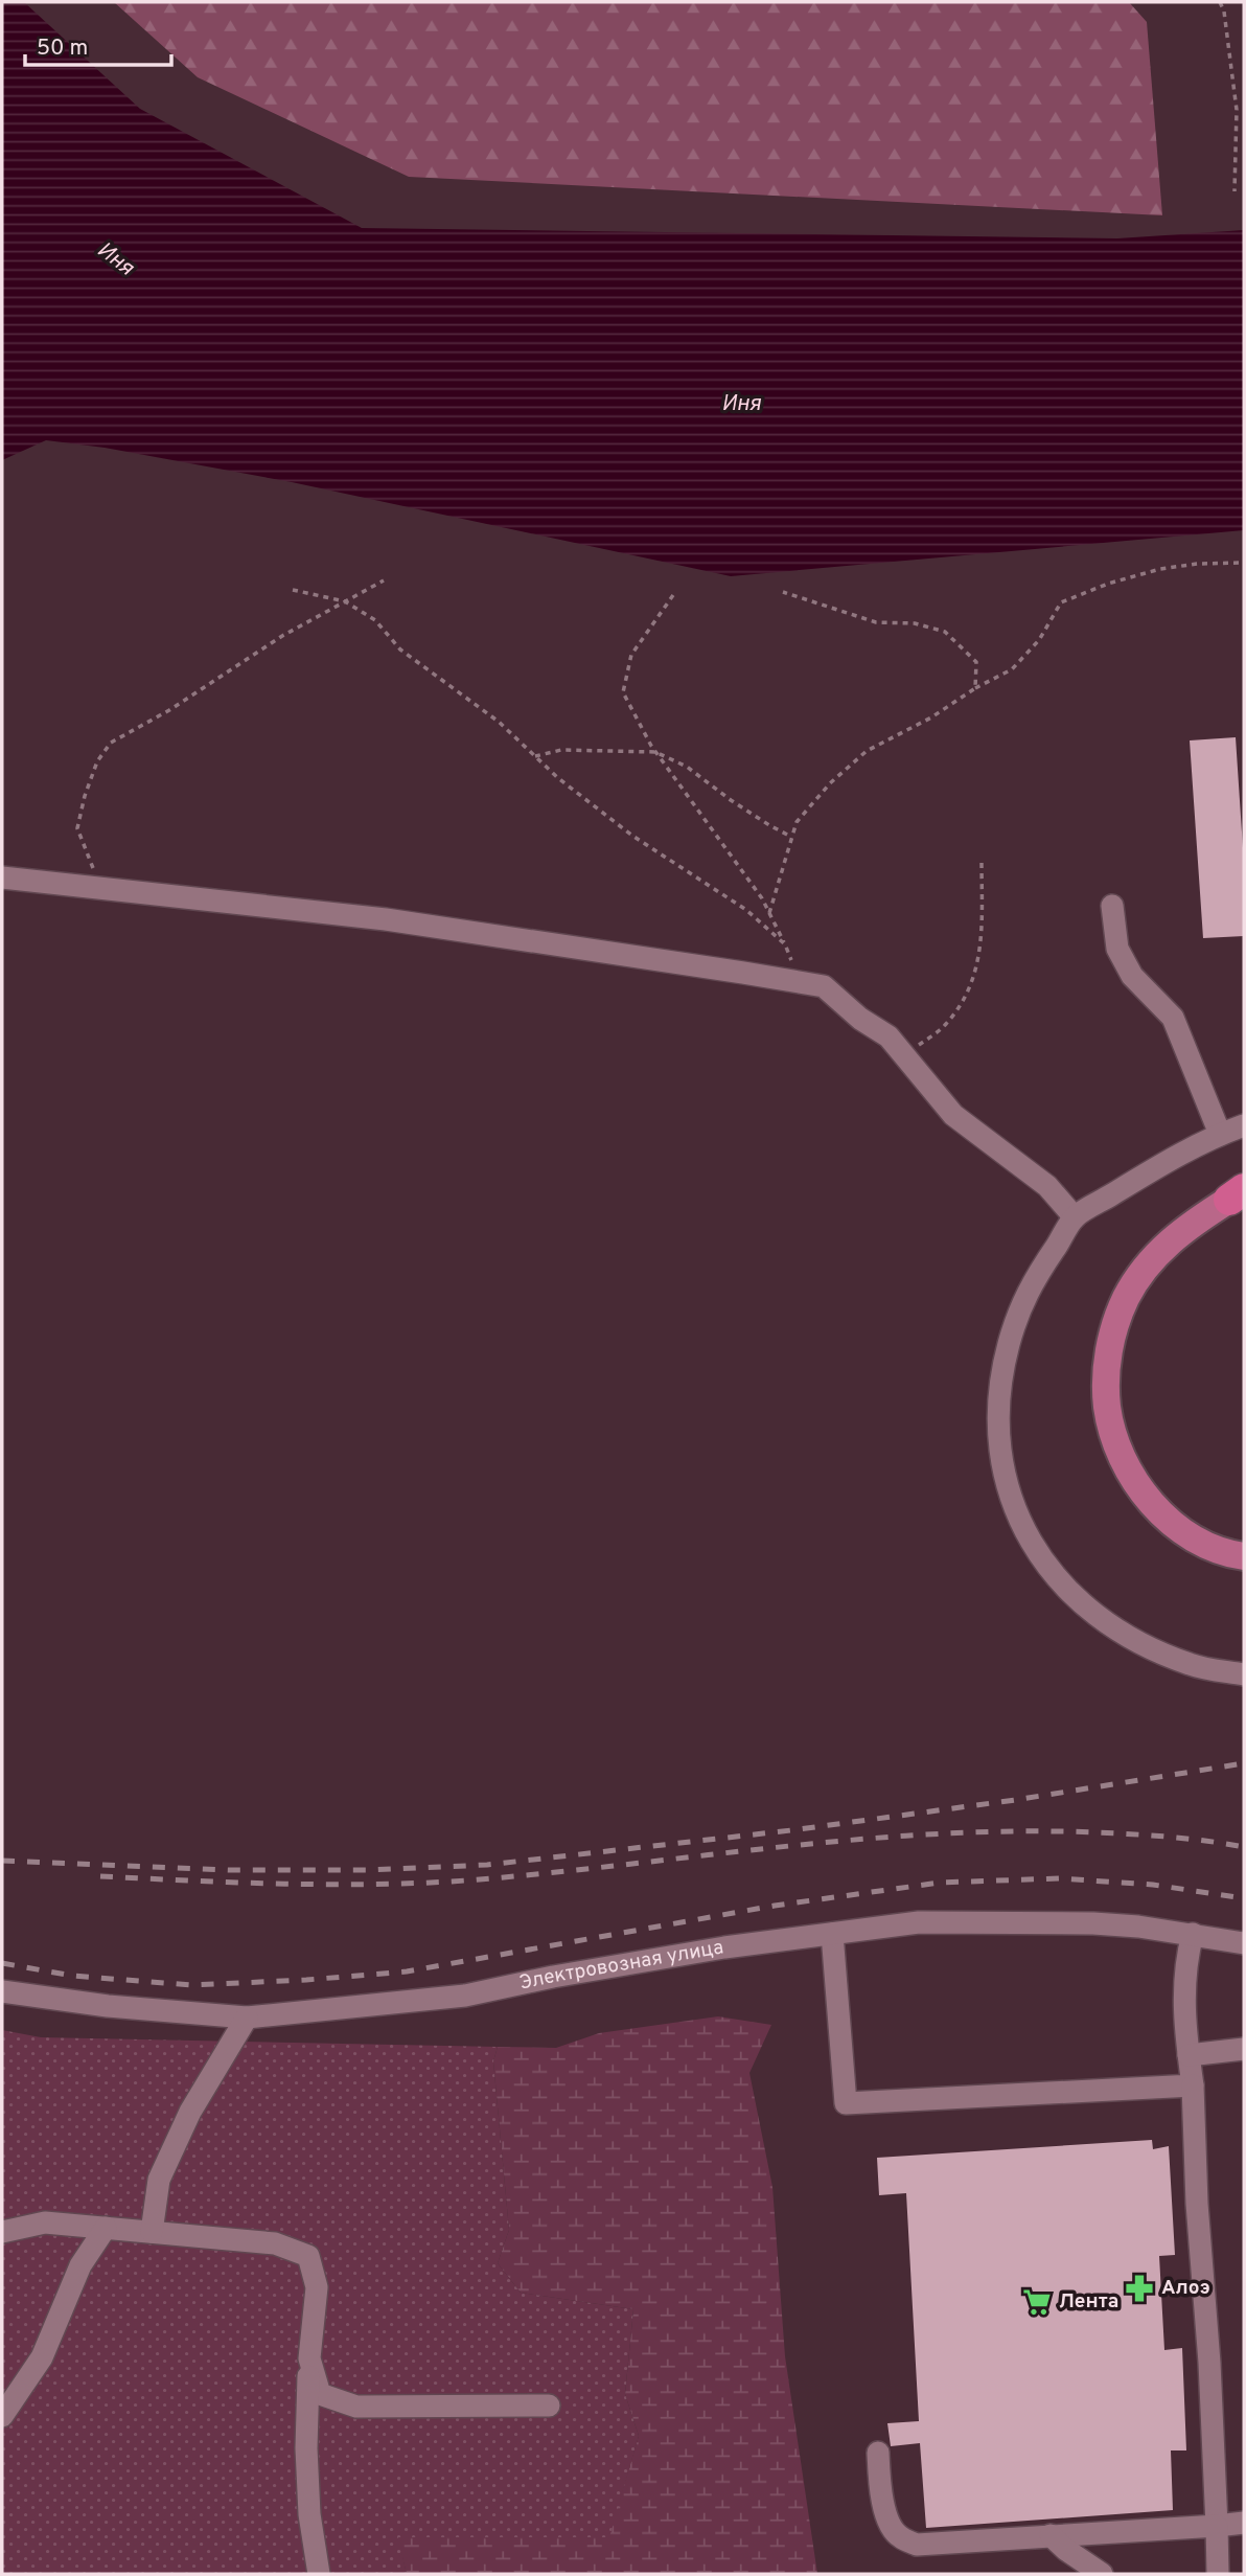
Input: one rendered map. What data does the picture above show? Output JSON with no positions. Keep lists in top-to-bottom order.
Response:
{
  "streets": {
    "street": ["Электровозная улица"]
  },
  "water": ["Иня"],
  "places": {
    "pharmacy": ["Алоэ"],
    "supermarket": ["Лента"]
  },
  "scale_bar": "50 m"
}
